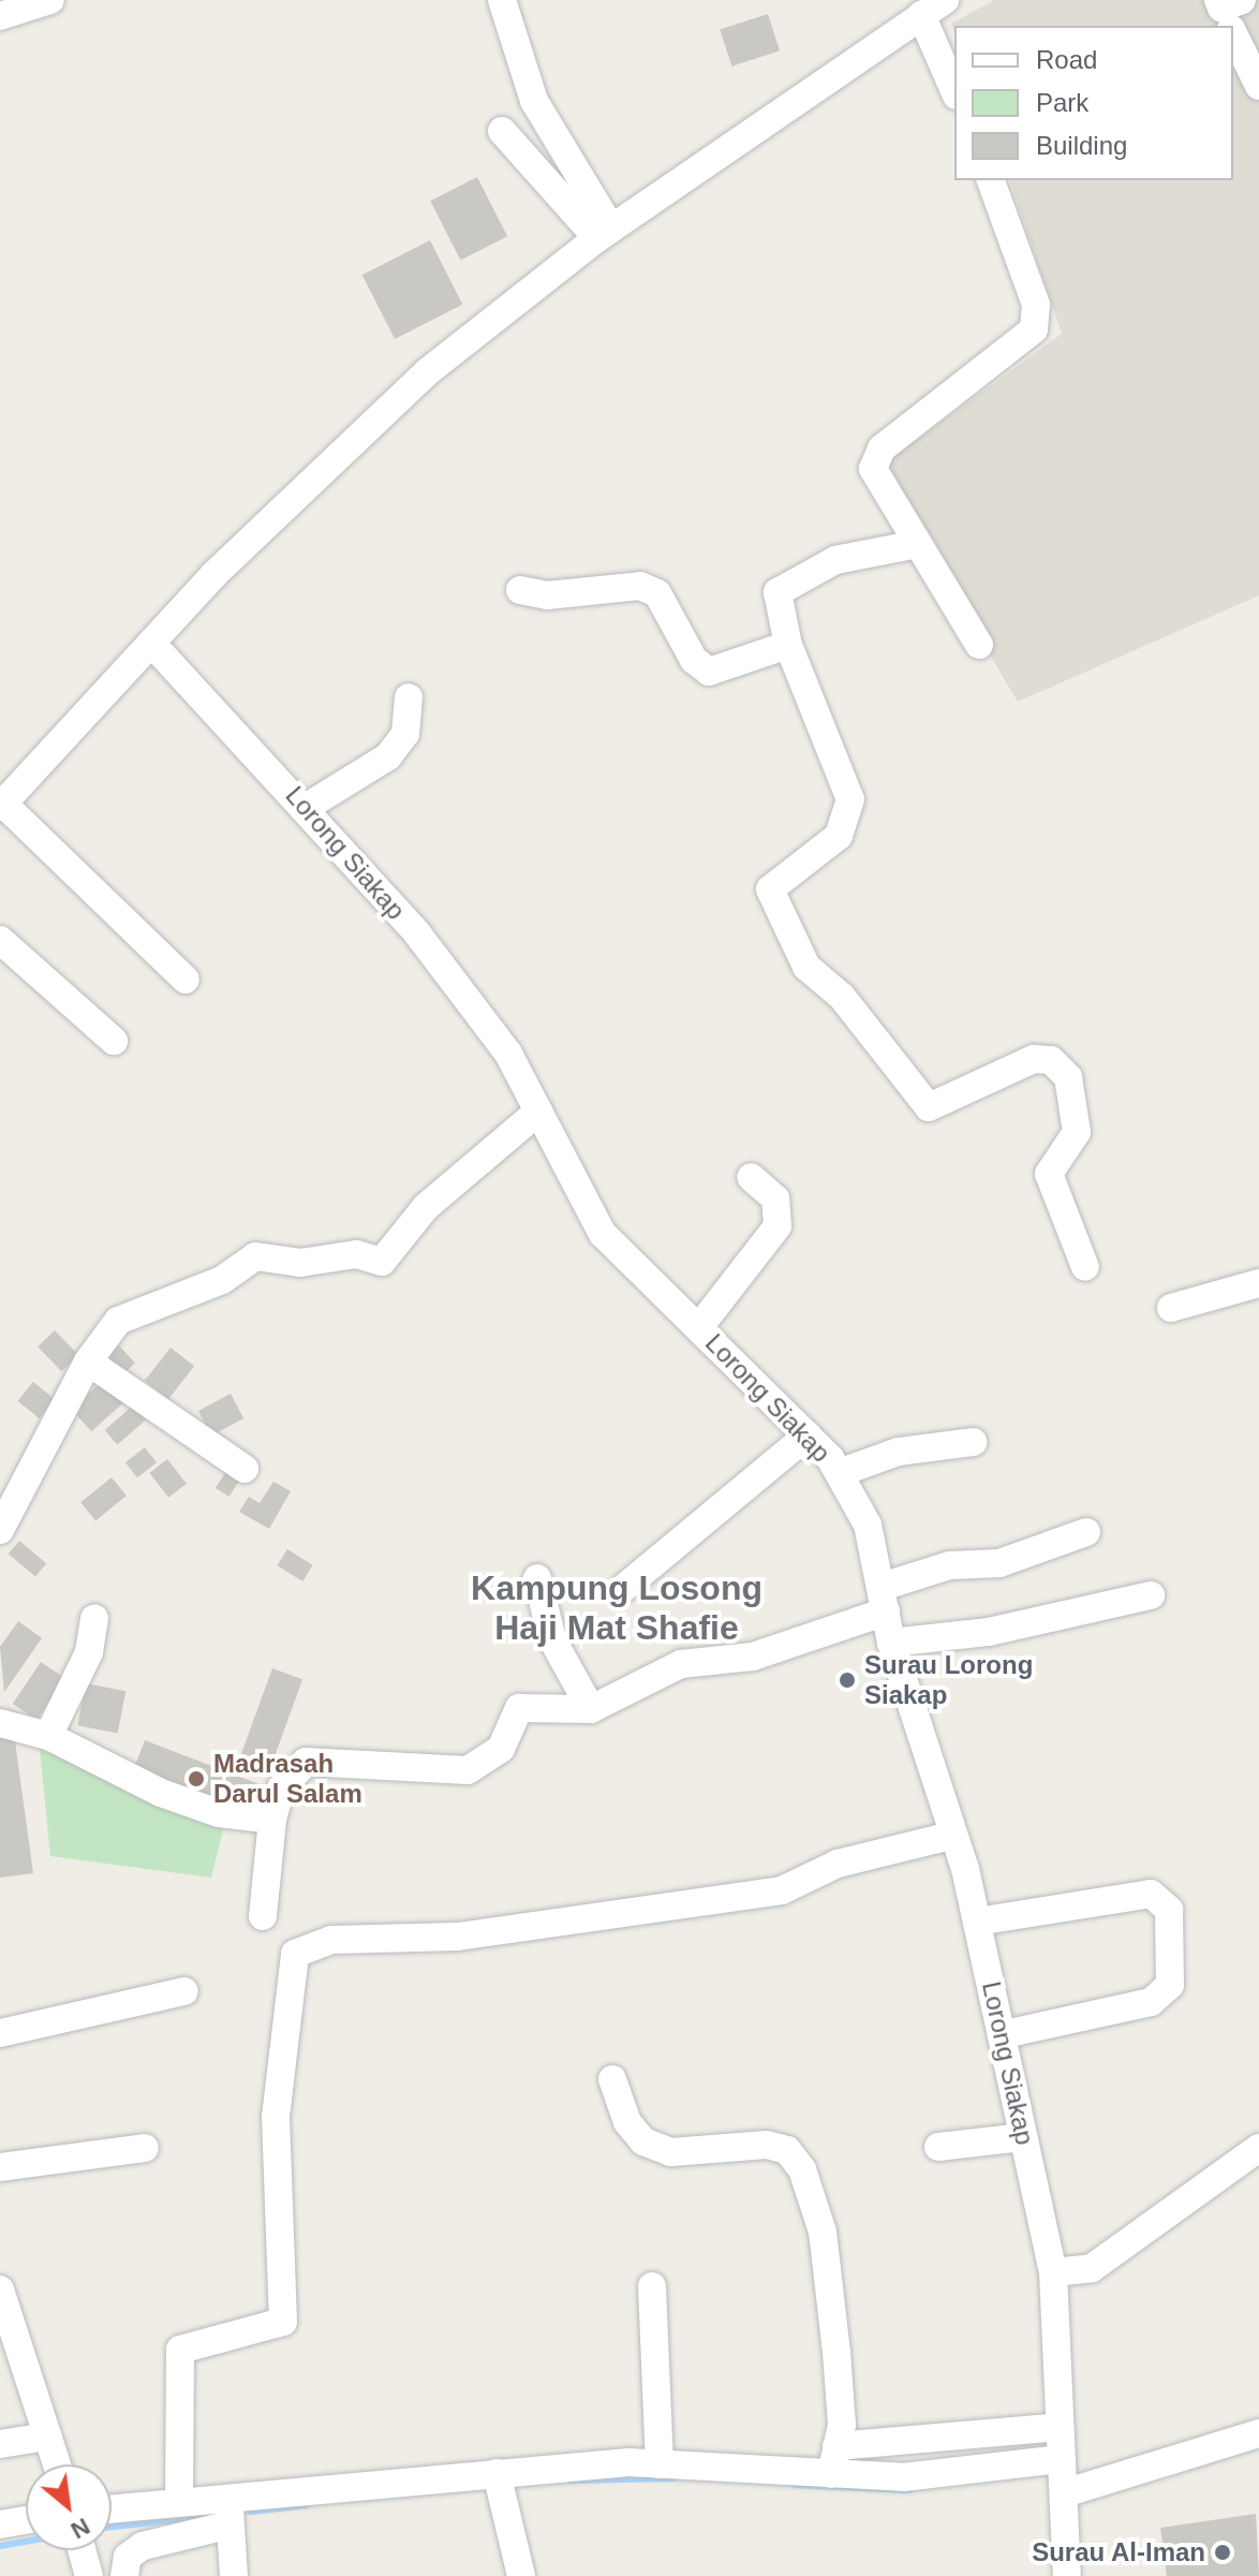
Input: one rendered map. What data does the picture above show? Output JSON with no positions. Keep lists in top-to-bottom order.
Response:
{
  "streets": {
    "street": ["Lorong Siakap"]
  },
  "districts": ["Kampung Losong Haji Mat Shafie"],
  "places": ["Surau Lorong Siakap", "Madrasah Darul Salam", "Surau Al-Iman"],
  "legend": ["Road", "Park", "Building"],
  "north": "bottom right"
}
